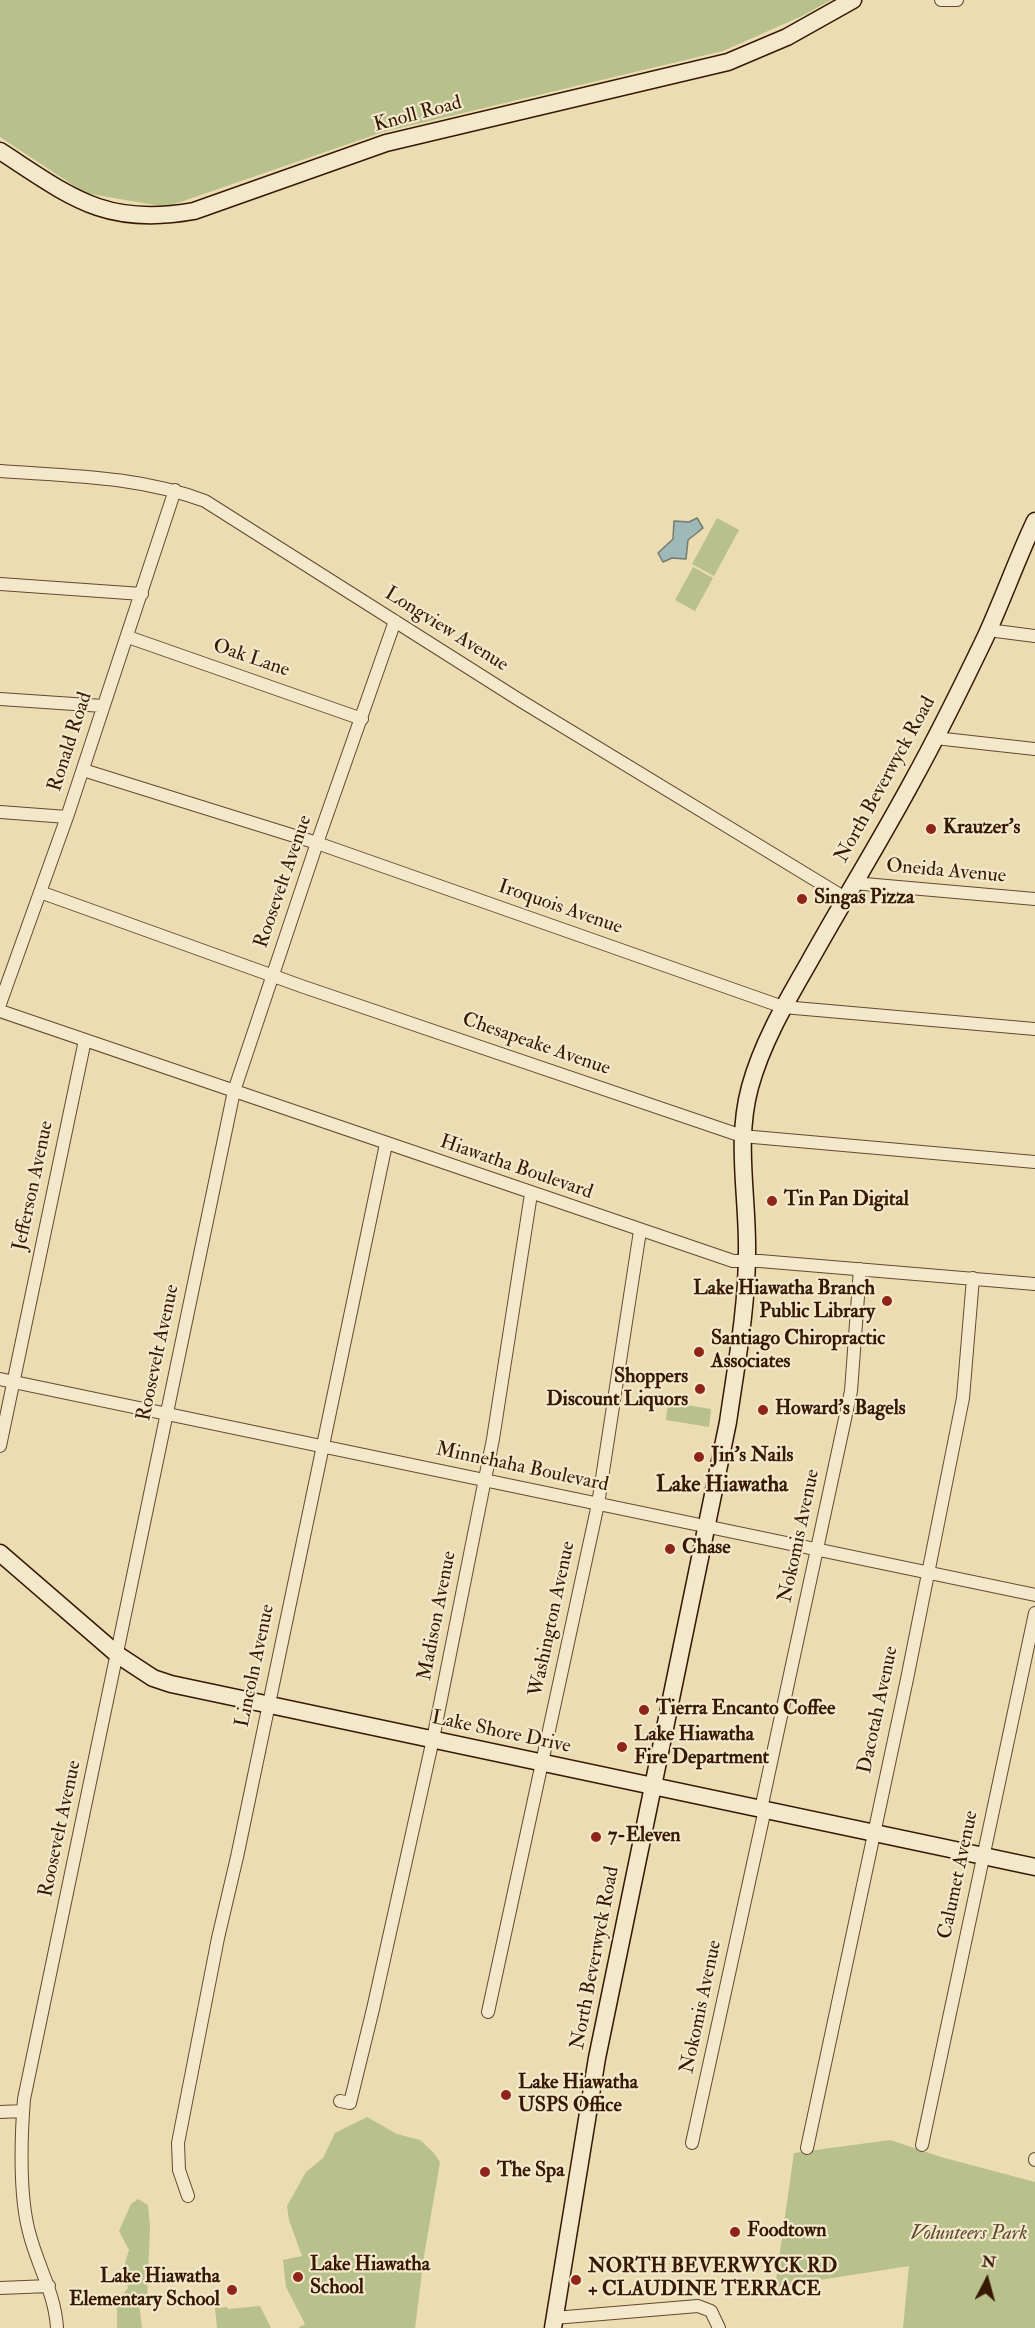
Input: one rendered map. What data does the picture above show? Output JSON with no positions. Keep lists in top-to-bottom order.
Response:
{
  "streets": {
    "street": [
      "Knoll Road",
      "Longview Avenue",
      "Oak Lane",
      "Ronald Road",
      "North Beverwyck Road",
      "Oneida Avenue",
      "Roosevelt Avenue",
      "Iroquois Avenue",
      "Chesapeake Avenue",
      "Hiawatha Boulevard",
      "Jefferson Avenue",
      "Minnehaha Boulevard",
      "Nokomis Avenue",
      "Madison Avenue",
      "Washington Avenue",
      "Lincoln Avenue",
      "Dacotah Avenue",
      "Lake Shore Drive",
      "Calumet Avenue"
    ]
  },
  "crossings": [
    ["Longview Avenue", "Ronald Road"],
    ["Longview Avenue", "North Beverwyck Road"],
    ["Longview Avenue", "Roosevelt Avenue"],
    ["Oak Lane", "Ronald Road"],
    ["Oak Lane", "Roosevelt Avenue"],
    ["Ronald Road", "Iroquois Avenue"],
    ["Ronald Road", "Chesapeake Avenue"],
    ["North Beverwyck Road", "Oneida Avenue"],
    ["North Beverwyck Road", "Iroquois Avenue"],
    ["North Beverwyck Road", "Chesapeake Avenue"],
    ["North Beverwyck Road", "Hiawatha Boulevard"],
    ["North Beverwyck Road", "Minnehaha Boulevard"],
    ["North Beverwyck Road", "Lake Shore Drive"],
    ["Roosevelt Avenue", "Iroquois Avenue"],
    ["Roosevelt Avenue", "Chesapeake Avenue"],
    ["Roosevelt Avenue", "Hiawatha Boulevard"],
    ["Roosevelt Avenue", "Minnehaha Boulevard"],
    ["Roosevelt Avenue", "Lake Shore Drive"],
    ["Hiawatha Boulevard", "Jefferson Avenue"],
    ["Hiawatha Boulevard", "Nokomis Avenue"],
    ["Hiawatha Boulevard", "Madison Avenue"],
    ["Hiawatha Boulevard", "Washington Avenue"],
    ["Hiawatha Boulevard", "Lincoln Avenue"],
    ["Hiawatha Boulevard", "Dacotah Avenue"],
    ["Jefferson Avenue", "Minnehaha Boulevard"],
    ["Minnehaha Boulevard", "Nokomis Avenue"],
    ["Minnehaha Boulevard", "Madison Avenue"],
    ["Minnehaha Boulevard", "Washington Avenue"],
    ["Minnehaha Boulevard", "Lincoln Avenue"],
    ["Minnehaha Boulevard", "Dacotah Avenue"],
    ["Nokomis Avenue", "Lake Shore Drive"],
    ["Madison Avenue", "Lake Shore Drive"],
    ["Washington Avenue", "Lake Shore Drive"],
    ["Lincoln Avenue", "Lake Shore Drive"],
    ["Dacotah Avenue", "Lake Shore Drive"],
    ["Lake Shore Drive", "Calumet Avenue"]
  ],
  "districts": ["Lake Hiawatha"],
  "parks": ["Volunteers Park"],
  "places": [
    "Krauzer's",
    "Singas Pizza",
    "Tin Pan Digital",
    "Lake Hiawatha Branch Public Library",
    "Santiago Chiropractic Associates",
    "Shoppers Discount Liquors",
    "Howard's Bagels",
    "Jin's Nails",
    "Chase",
    "Tierra Encanto Coffee",
    "Lake Hiawatha Fire Department",
    "7-Eleven",
    "Lake Hiawatha USPS Office",
    "The Spa",
    "Foodtown",
    "Lake Hiawatha School",
    "NORTH BEVERWYCK RD + CLAUDINE TERRACE",
    "Lake Hiawatha Elementary School"
  ],
  "north": "top"
}
